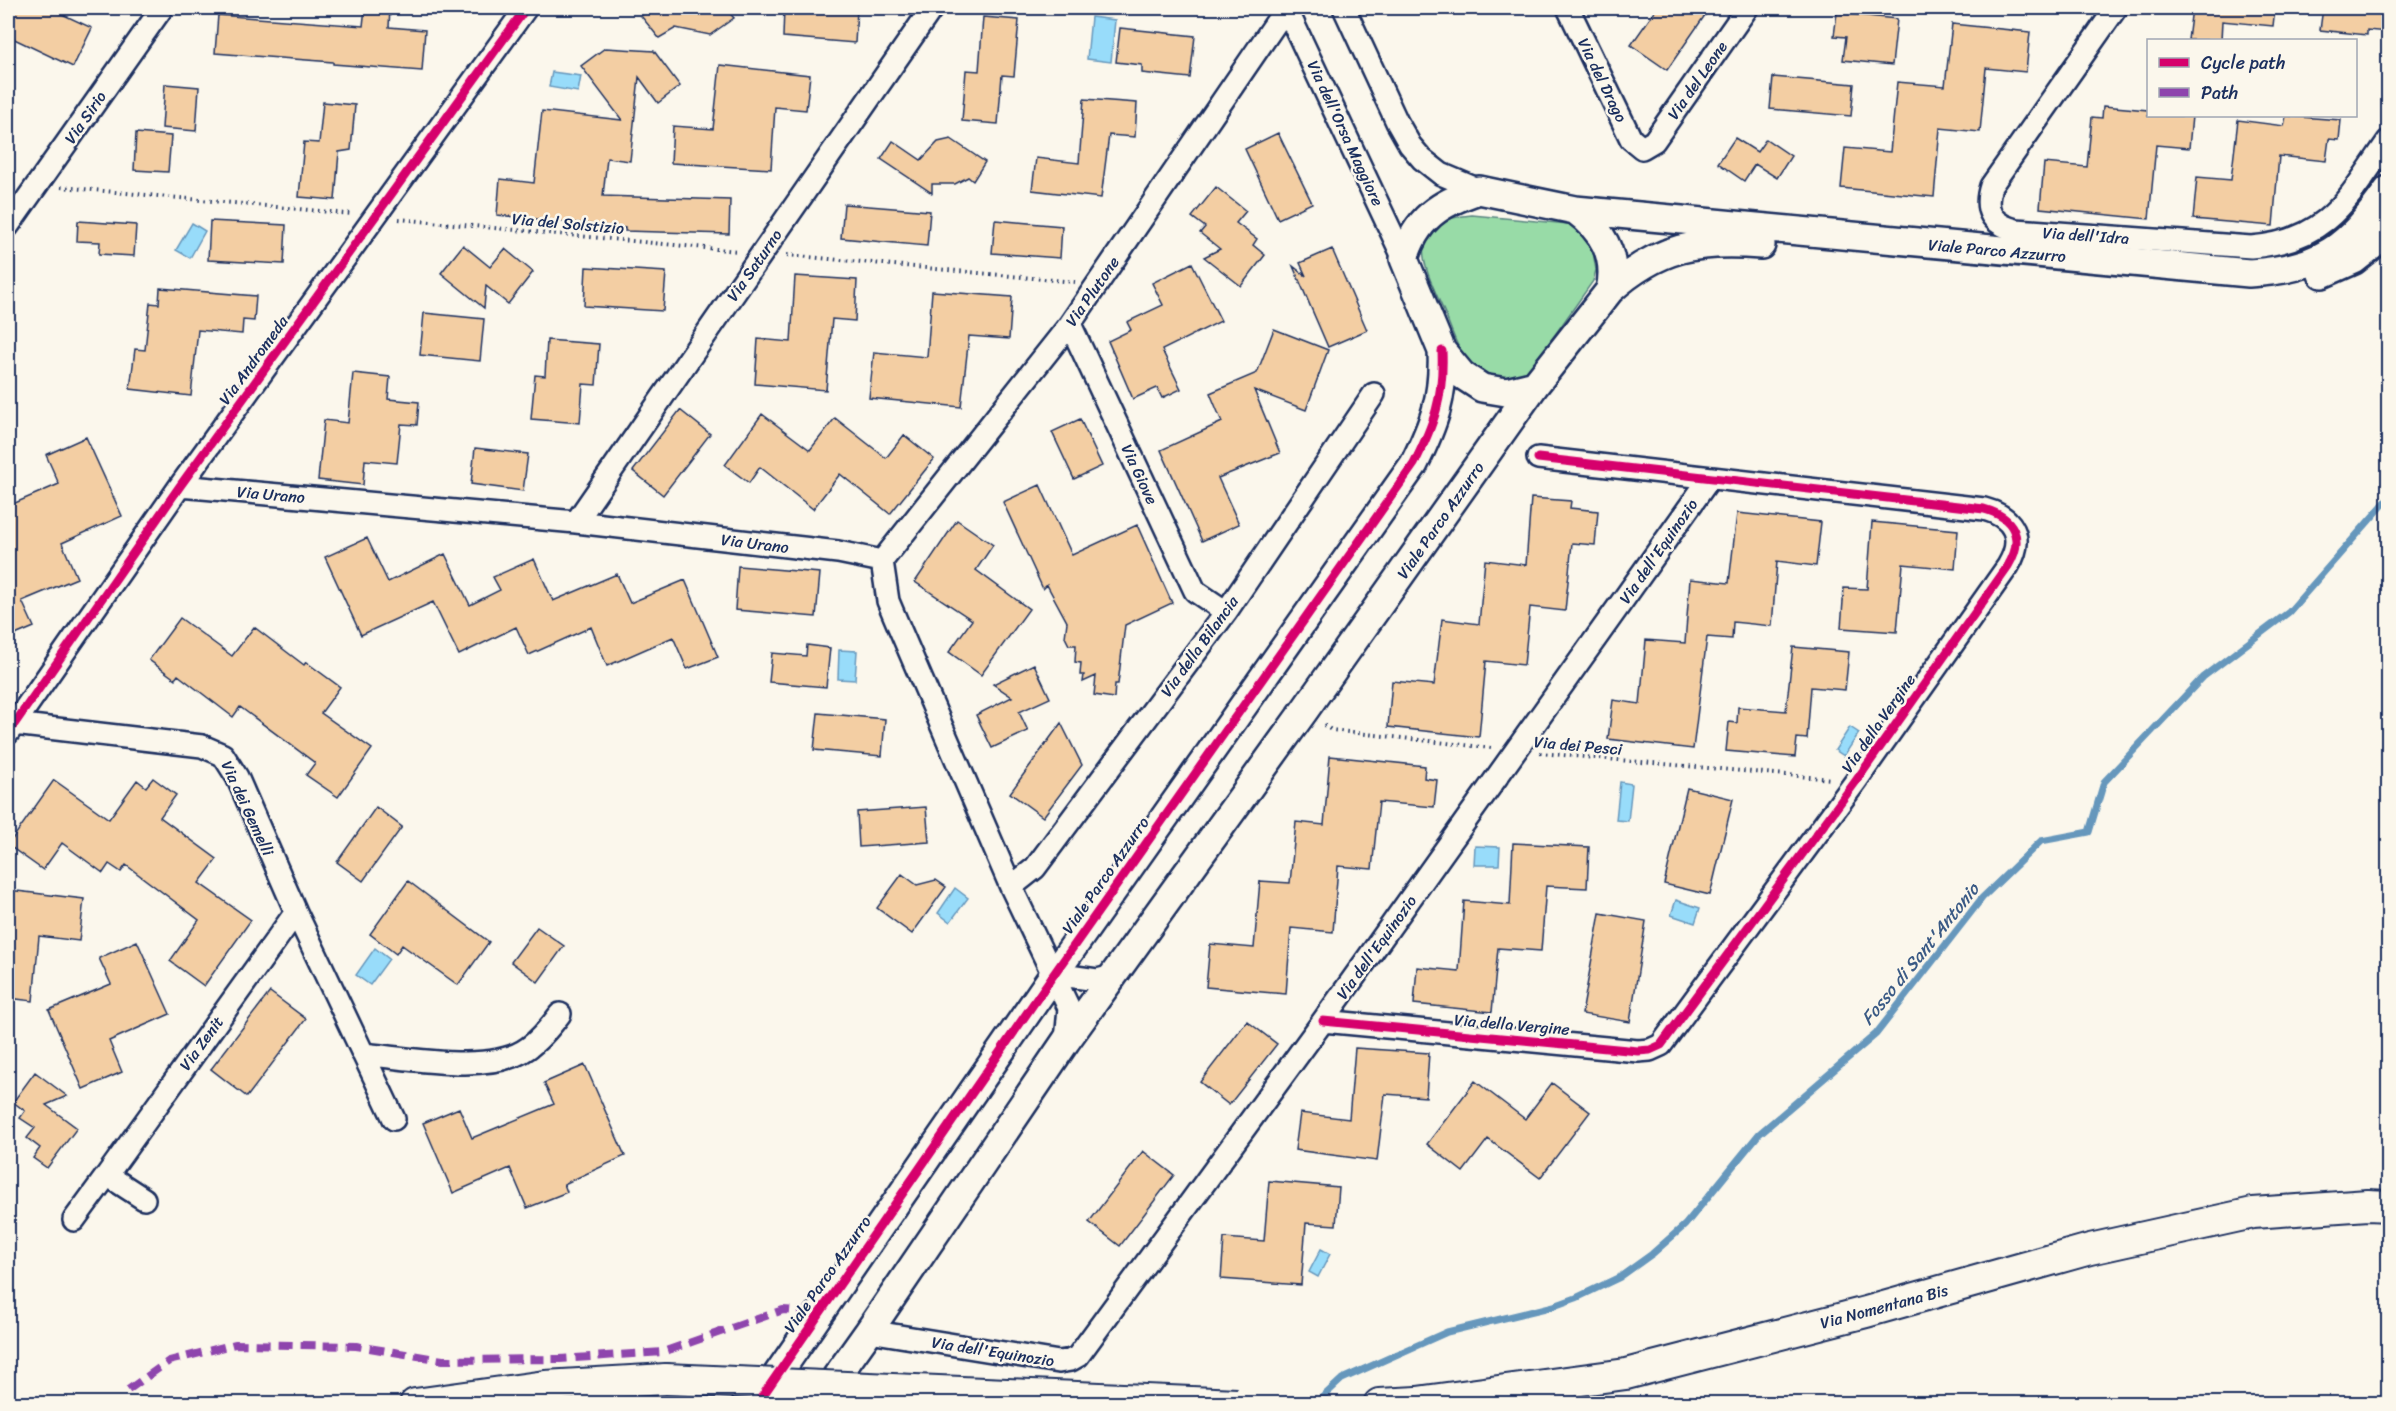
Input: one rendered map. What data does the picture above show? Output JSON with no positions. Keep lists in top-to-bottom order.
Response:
{
  "streets": {
    "main road": ["Via Nomentana Bis"],
    "street": [
      "Via del Drago",
      "Via del Leone",
      "Via Sirio",
      "Via dell'Orsa Maggiore",
      "Via dell'Idra",
      "Viale Parco Azzurro",
      "Via Saturno",
      "Via Plutone",
      "Via Andromeda",
      "Via Giove",
      "Via Urano",
      "Via dell'Equinozio",
      "Via della Bilancia",
      "Via della Vergine",
      "Via dei Gemelli",
      "Via Zenit"
    ],
    "path": ["Via del Solstizio", "Via dei Pesci"]
  },
  "crossings": [
    ["Via del Drago", "Via del Leone"],
    ["Via Sirio", "Via del Solstizio"],
    ["Via dell'Orsa Maggiore", "Viale Parco Azzurro"],
    ["Via dell'Orsa Maggiore", "Via Plutone"],
    ["Via del Solstizio", "Via Saturno"],
    ["Via del Solstizio", "Via Plutone"],
    ["Via del Solstizio", "Via Andromeda"],
    ["Viale Parco Azzurro", "Via dell'Equinozio"],
    ["Viale Parco Azzurro", "Via dei Pesci"],
    ["Via Saturno", "Via Urano"],
    ["Via Plutone", "Via Giove"],
    ["Via Plutone", "Via Urano"],
    ["Via Andromeda", "Via Urano"],
    ["Via Andromeda", "Via dei Gemelli"],
    ["Via Giove", "Via della Bilancia"],
    ["Via dell'Equinozio", "Via della Vergine"],
    ["Via dell'Equinozio", "Via dei Pesci"],
    ["Via della Vergine", "Via dei Pesci"],
    ["Via dei Gemelli", "Via Zenit"]
  ],
  "water": ["Fosso di Sant'Antonio"],
  "legend": ["Cycle path", "Path"]
}
